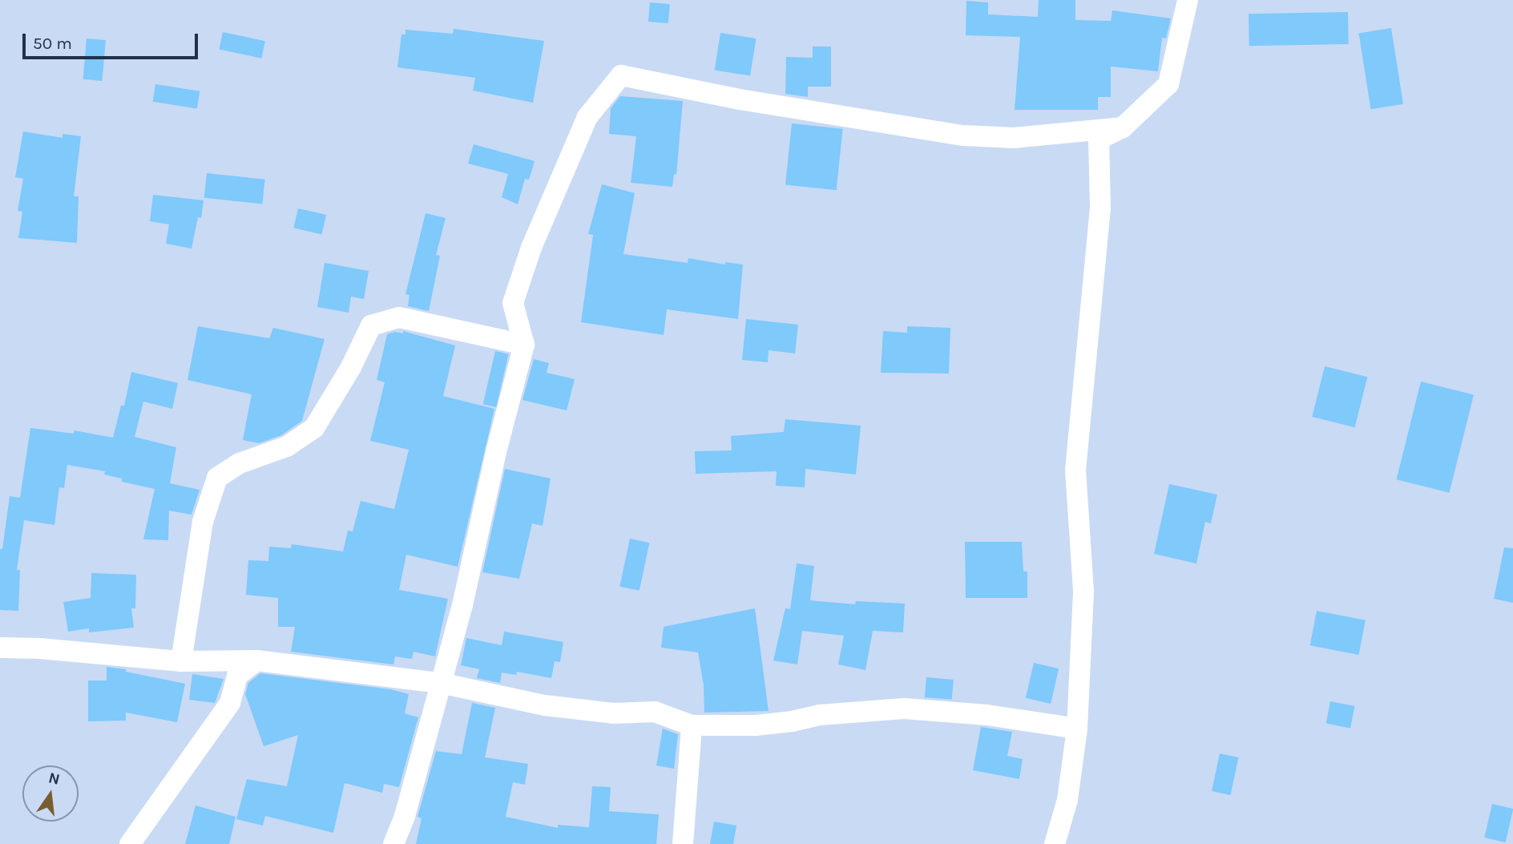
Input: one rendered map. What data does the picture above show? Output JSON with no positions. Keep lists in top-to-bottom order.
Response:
{
  "scale_bar": "50 m",
  "north": "top"
}
